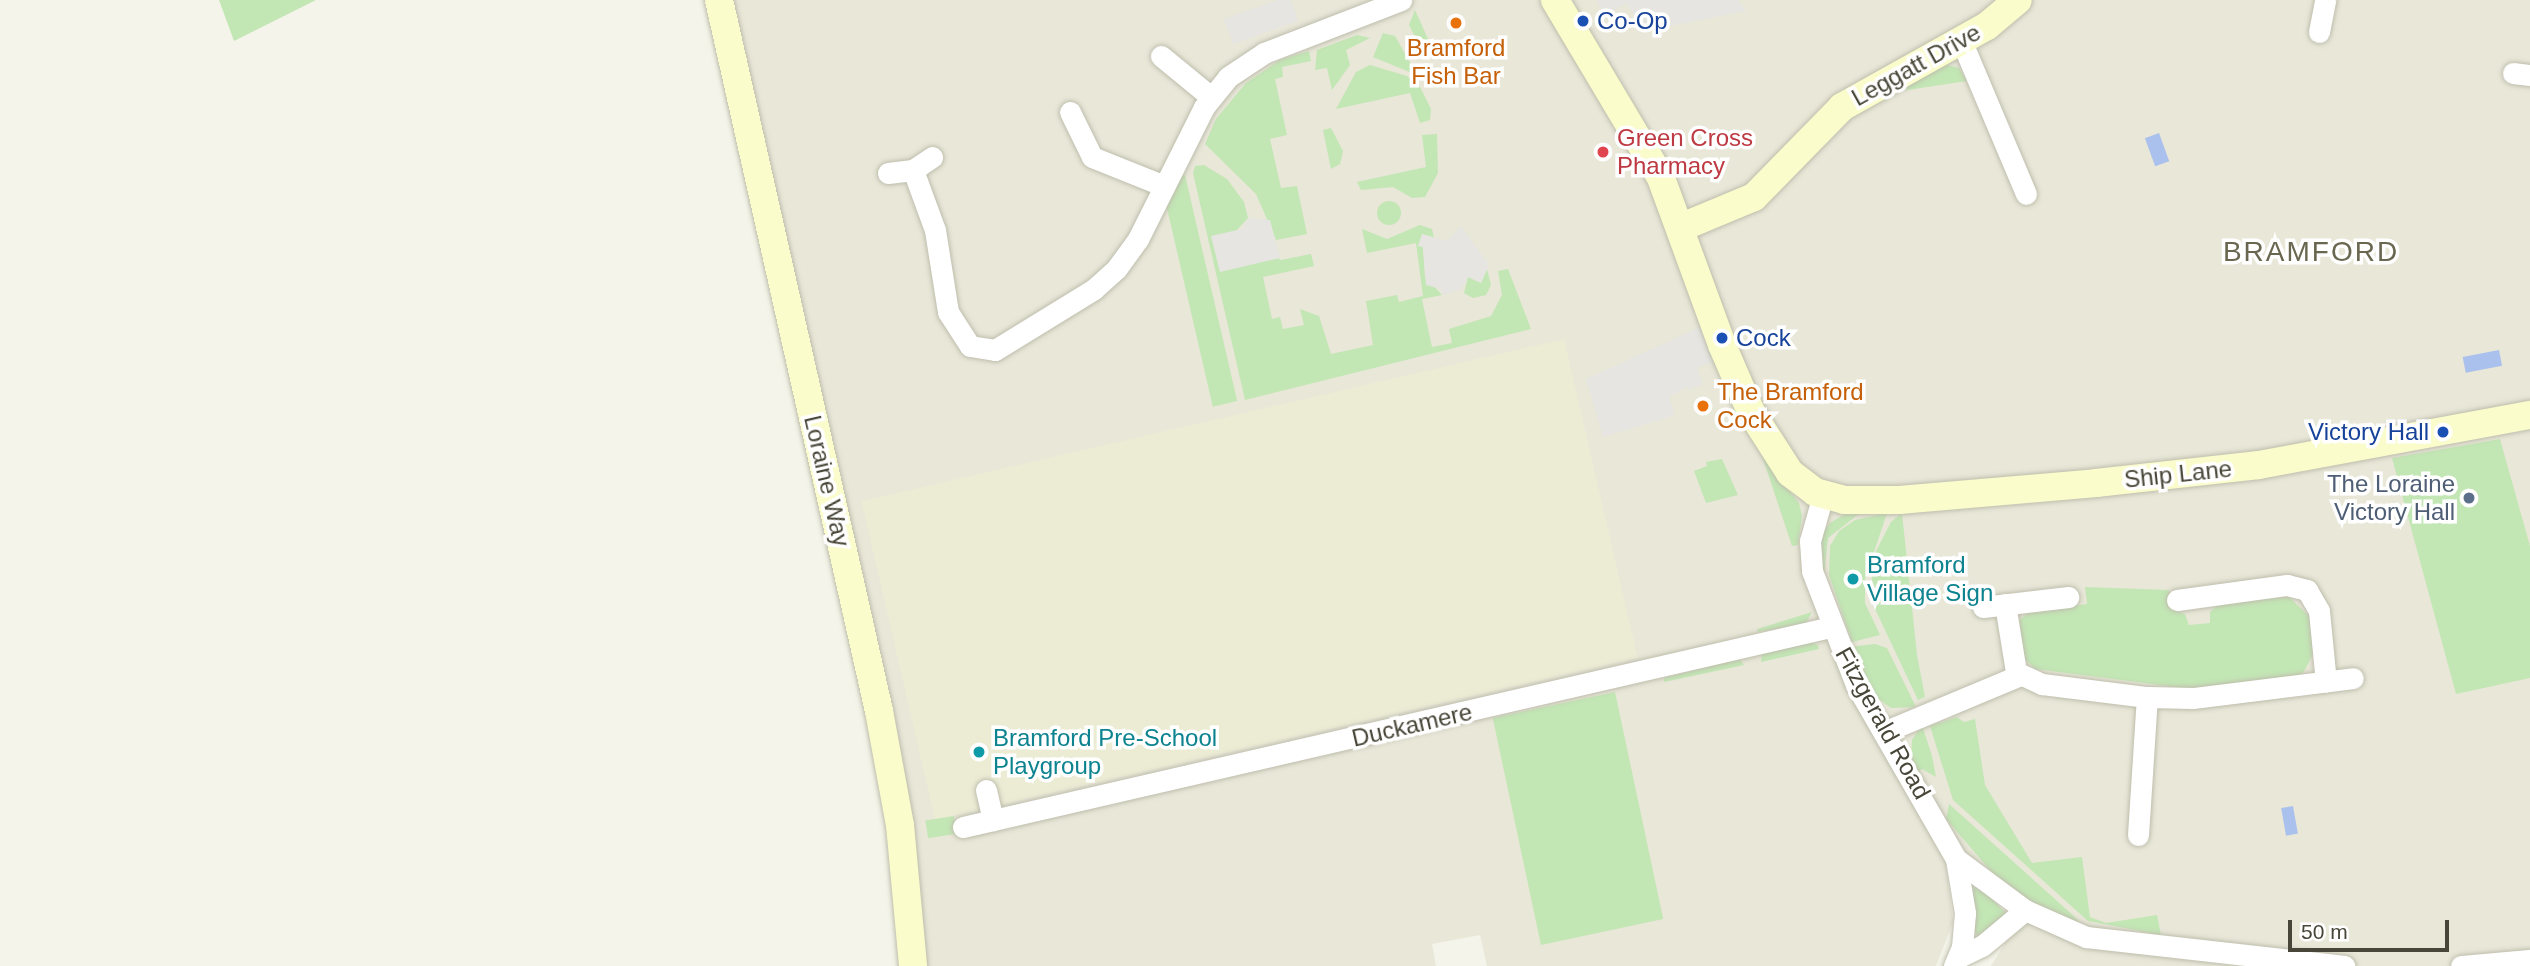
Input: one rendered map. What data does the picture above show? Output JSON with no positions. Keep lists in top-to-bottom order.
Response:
{
  "streets": {
    "main road": ["Leggatt Drive", "Ship Lane", "Loraine Way"],
    "street": ["Fitzgerald Road", "Duckamere"]
  },
  "crossings": [
    ["Ship Lane", "Fitzgerald Road"],
    ["Fitzgerald Road", "Duckamere"]
  ],
  "districts": ["BRAMFORD"],
  "places": [
    "Co-Op",
    "Bramford Fish Bar",
    "Green Cross Pharmacy",
    "Cock",
    "The Bramford Cock",
    "Victory Hall",
    "The Loraine Victory Hall",
    "Bramford Village Sign",
    "Bramford Pre-School Playgroup"
  ],
  "scale_bar": "50 m"
}
